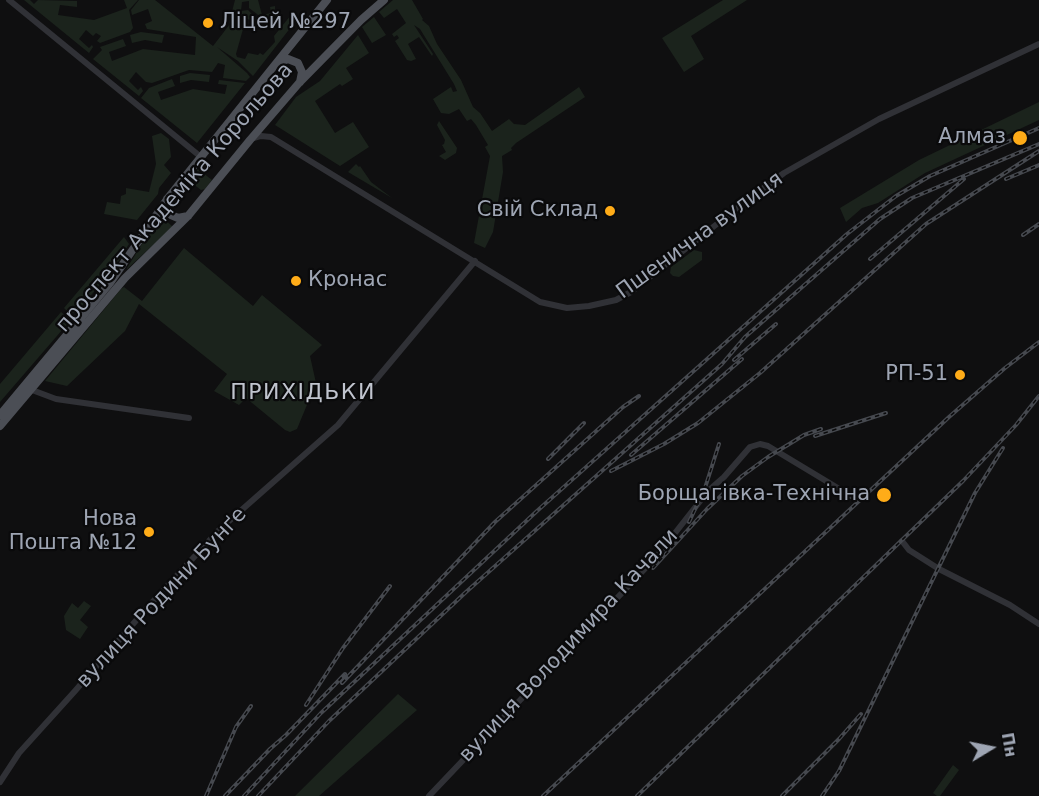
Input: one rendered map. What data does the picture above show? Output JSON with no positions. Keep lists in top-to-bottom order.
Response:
{
  "streets": {
    "main road": ["проспект Академіка Корольова"],
    "street": ["Пшенична вулиця", "вулиця Родини Бунґе", "вулиця Володимира Качали"]
  },
  "crossings": [
    ["Пшенична вулиця", "вулиця Родини Бунґе"]
  ],
  "districts": ["ПРИХІДЬКИ"],
  "places": [
    "Ліцей №297",
    "Алмаз",
    "Свій Склад",
    "Кронас",
    "РП-51",
    "Борщагівка-Технічна",
    "Нова Пошта №12"
  ],
  "north": "right"
}
